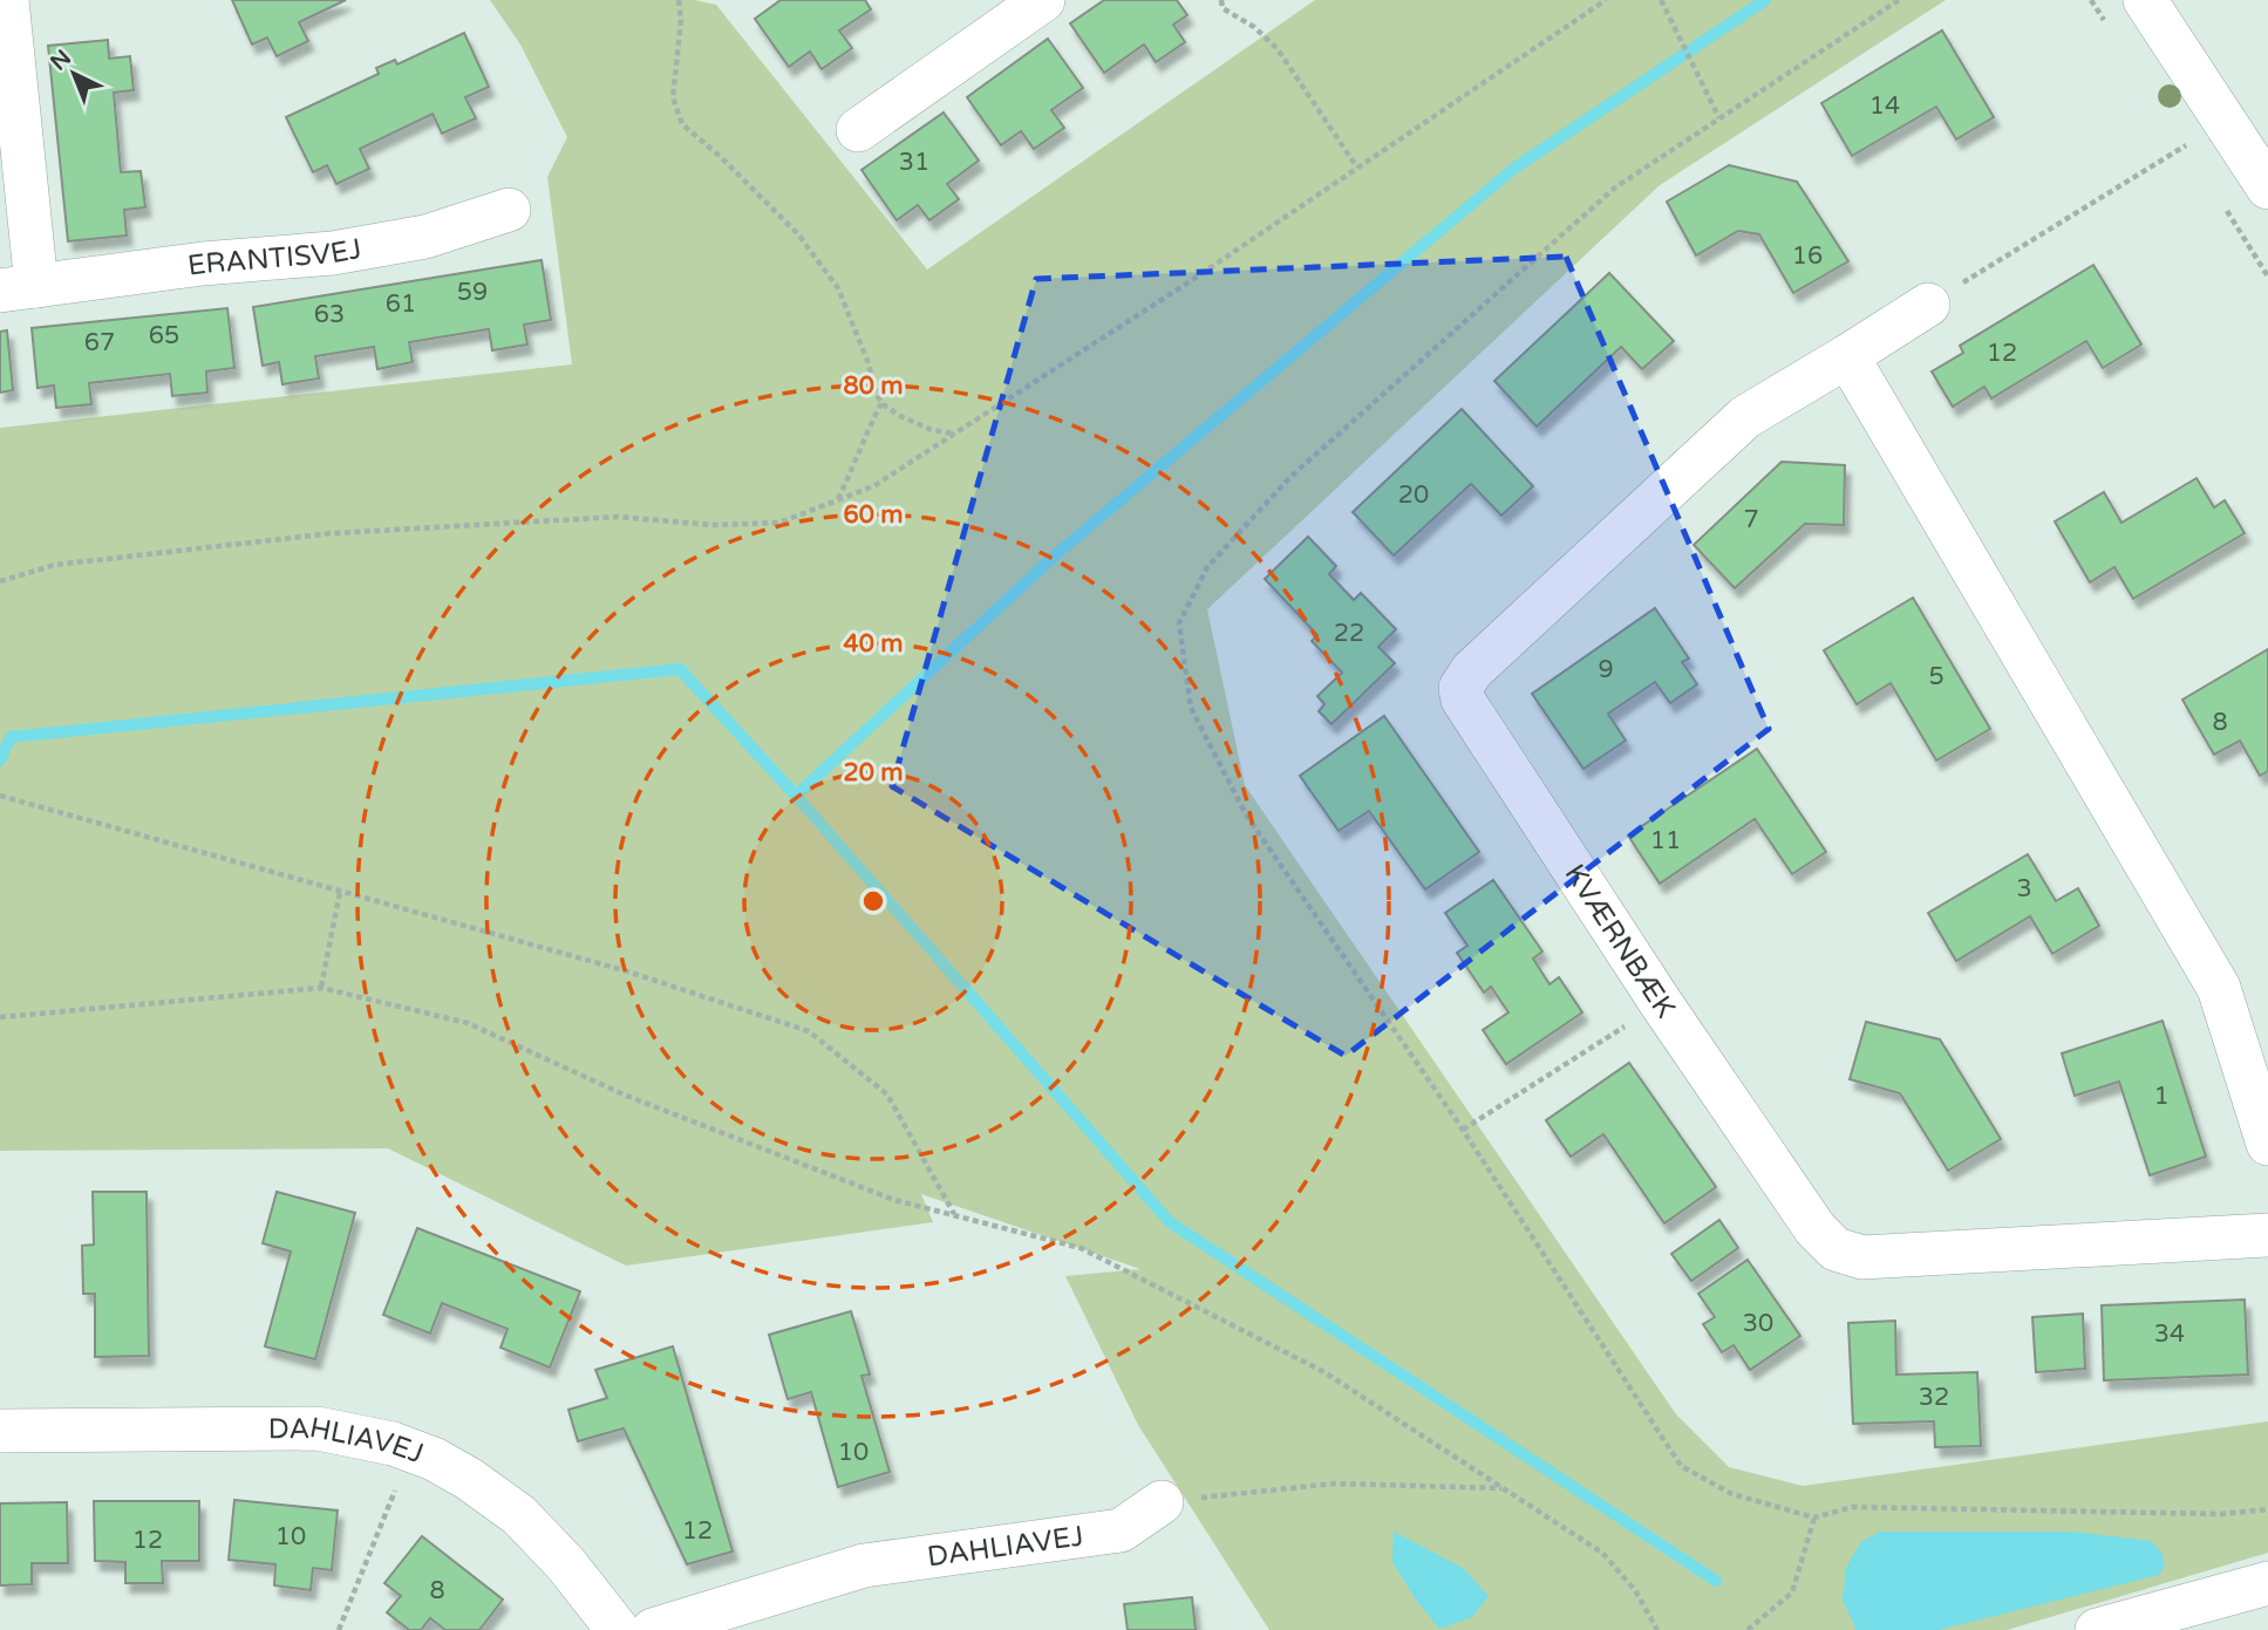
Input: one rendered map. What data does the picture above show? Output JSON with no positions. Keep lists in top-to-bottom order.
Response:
{
  "streets": {
    "street": ["ERANTISVEJ", "KVÆRNBÆK", "DAHLIAVEJ"]
  },
  "house_numbers": [
    "14",
    "31",
    "16",
    "59",
    "61",
    "63",
    "65",
    "67",
    "12",
    "20",
    "7",
    "22",
    "9",
    "5",
    "8",
    "11",
    "3",
    "1",
    "30",
    "34",
    "32",
    "10",
    "12",
    "10",
    "12",
    "8"
  ],
  "north": "top left",
  "rings": [
    "80 m",
    "60 m",
    "40 m",
    "20 m"
  ]
}
